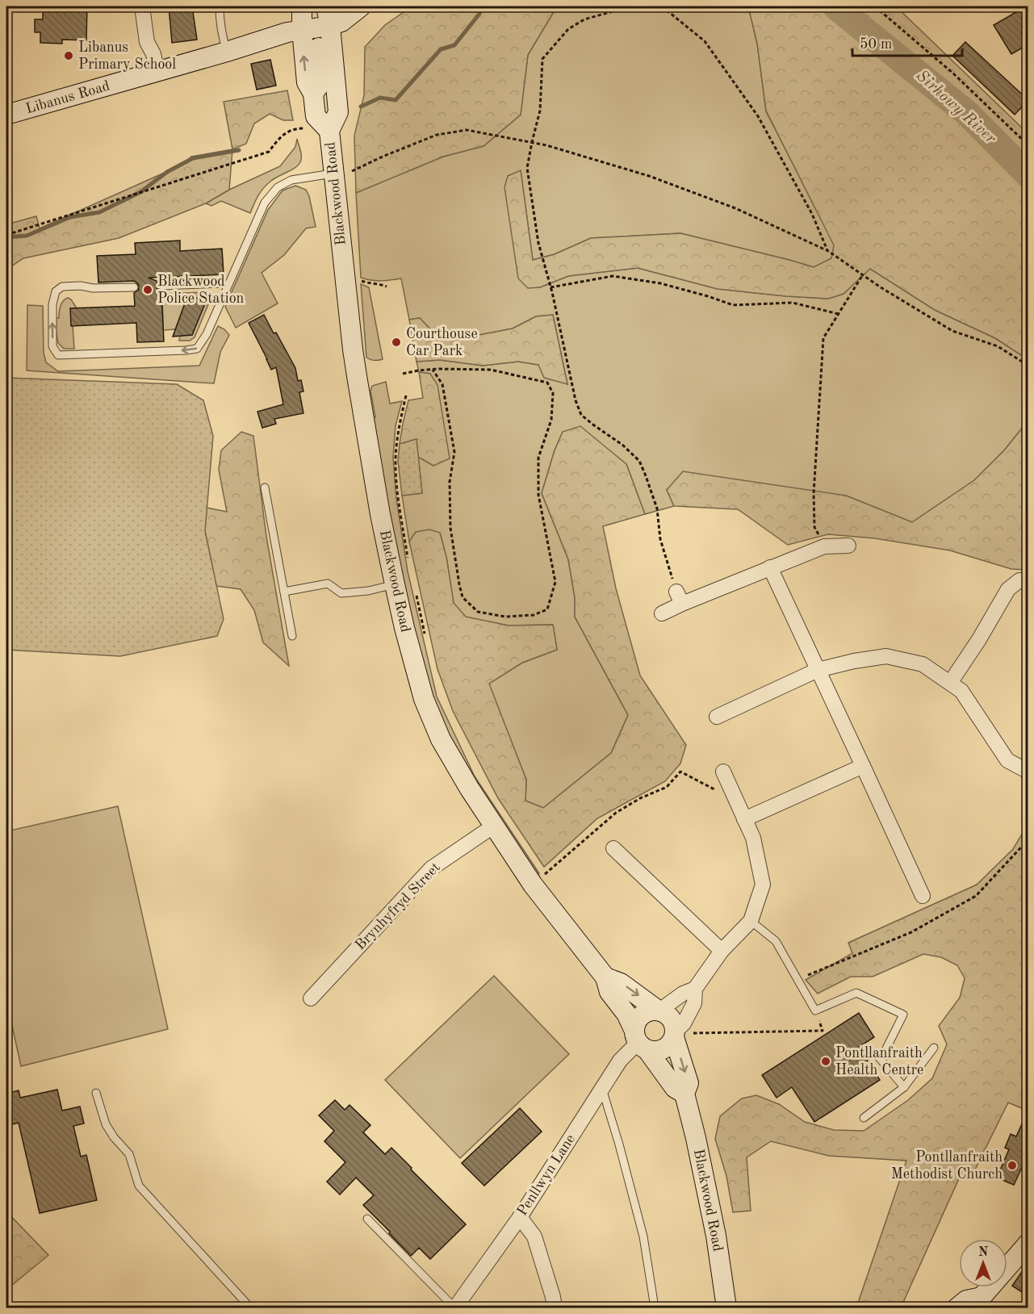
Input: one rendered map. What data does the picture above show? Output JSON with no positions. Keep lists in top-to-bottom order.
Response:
{
  "streets": {
    "main road": ["Libanus Road", "Blackwood Road"],
    "street": ["Brynhyfryd Street", "Penllwyn Lane"]
  },
  "crossings": [
    ["Libanus Road", "Blackwood Road"],
    ["Blackwood Road", "Brynhyfryd Street"],
    ["Blackwood Road", "Penllwyn Lane"]
  ],
  "water": ["Sirhowy River"],
  "places": [
    "Libanus Primary School",
    "Blackwood Police Station",
    "Courthouse Car Park",
    "Pontllanfraith Health Centre",
    "Pontllanfraith Methodist Church"
  ],
  "scale_bar": "50 m",
  "north": "top"
}
